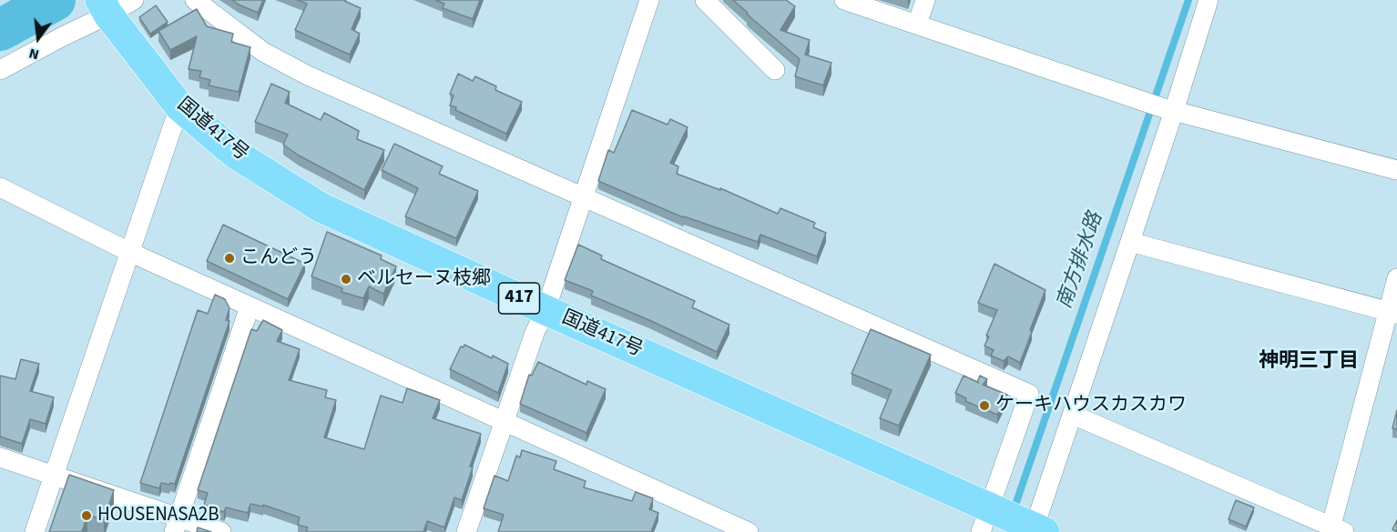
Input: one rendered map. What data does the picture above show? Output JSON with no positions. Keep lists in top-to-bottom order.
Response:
{
  "streets": {
    "highway": ["国道417号", "417"]
  },
  "districts": ["神明三丁目"],
  "water": ["南方排水路"],
  "places": [
    "こんどう",
    "ベルセーヌ枝郷",
    "ケーキハウスカスカワ",
    "HOUSENASA2B"
  ],
  "north": "bottom"
}
